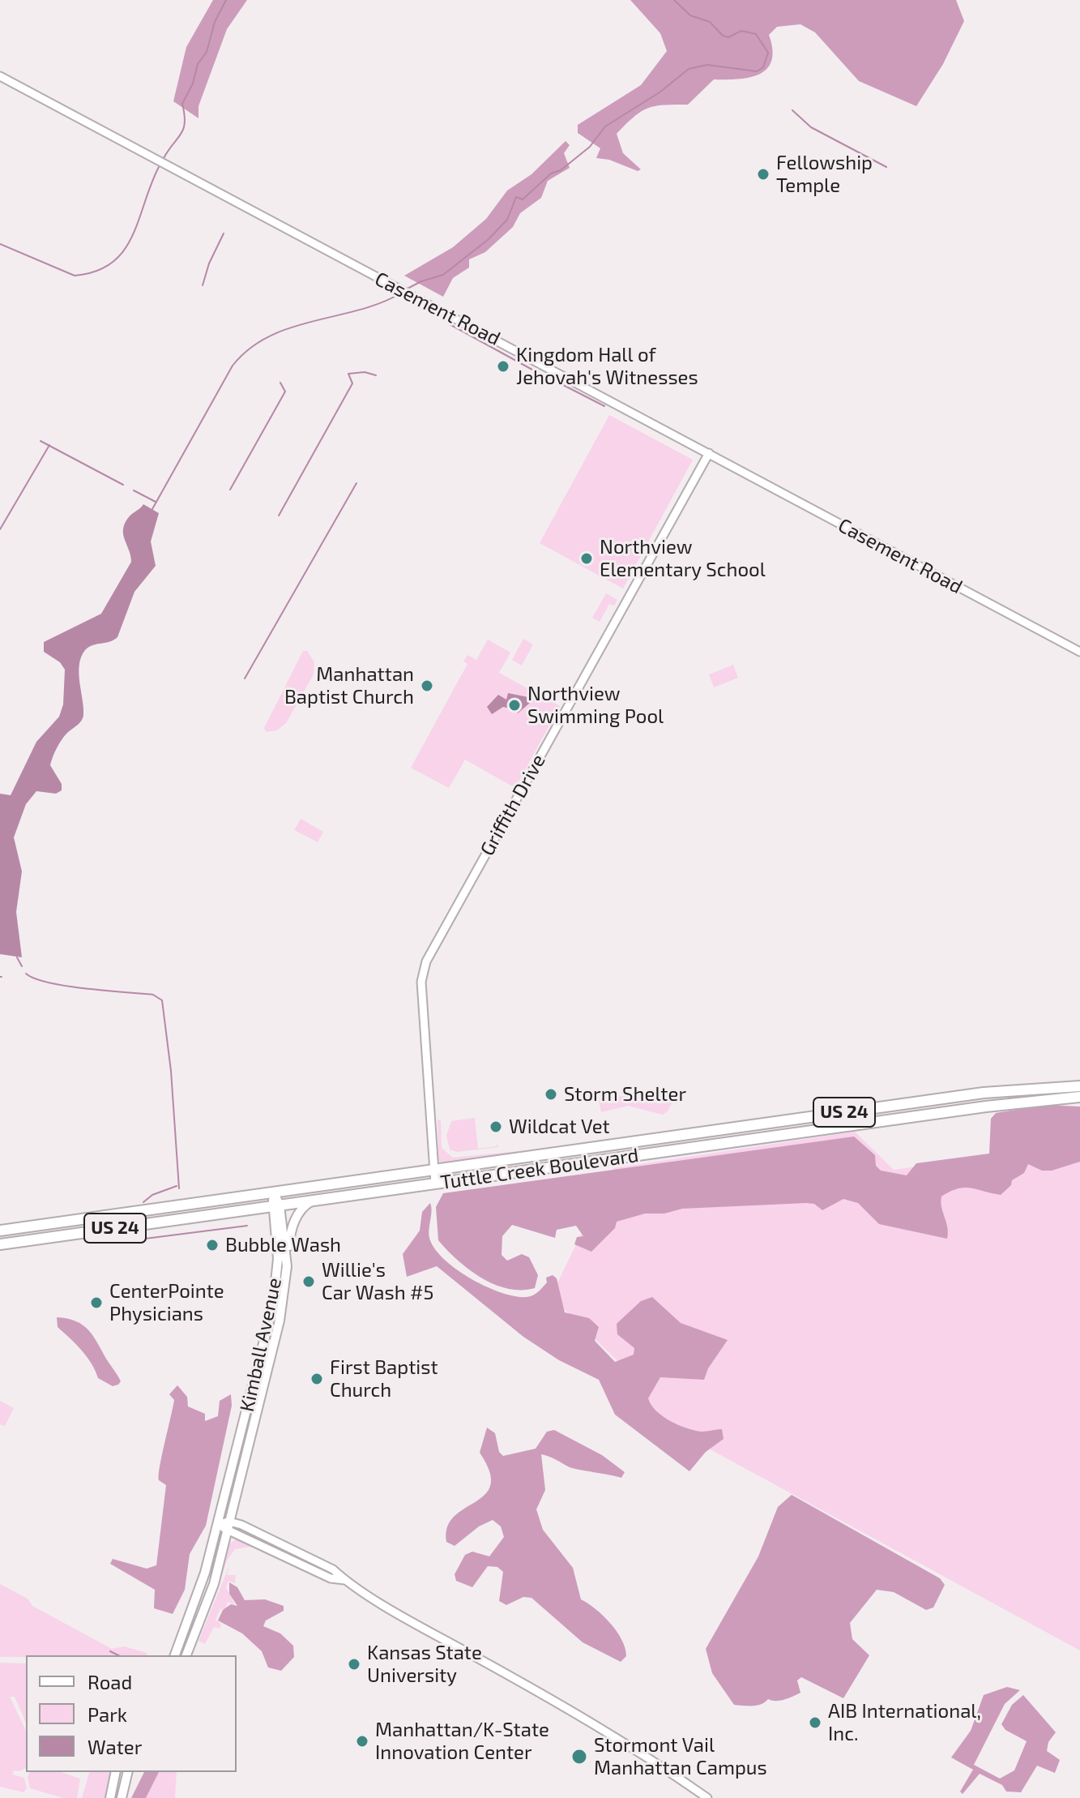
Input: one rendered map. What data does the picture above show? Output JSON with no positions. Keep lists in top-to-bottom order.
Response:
{
  "streets": {
    "highway": ["US 24", "Tuttle Creek Boulevard"],
    "main road": ["Kimball Avenue"],
    "street": ["Casement Road", "Griffith Drive"]
  },
  "crossings": [
    ["Casement Road", "Griffith Drive"],
    ["Griffith Drive", "Tuttle Creek Boulevard"],
    ["Tuttle Creek Boulevard", "Kimball Avenue"]
  ],
  "places": [
    "Fellowship Temple",
    "Kingdom Hall of Jehovah's Witnesses",
    "Northview Elementary School",
    "Manhattan Baptist Church",
    "Northview Swimming Pool",
    "Storm Shelter",
    "Wildcat Vet",
    "Bubble Wash",
    "Willie's Car Wash #5",
    "CenterPointe Physicians",
    "First Baptist Church",
    "Kansas State University",
    "AIB International, Inc.",
    "Manhattan/K-State Innovation Center",
    "Stormont Vail Manhattan Campus"
  ],
  "legend": ["Road", "Park", "Water"]
}
